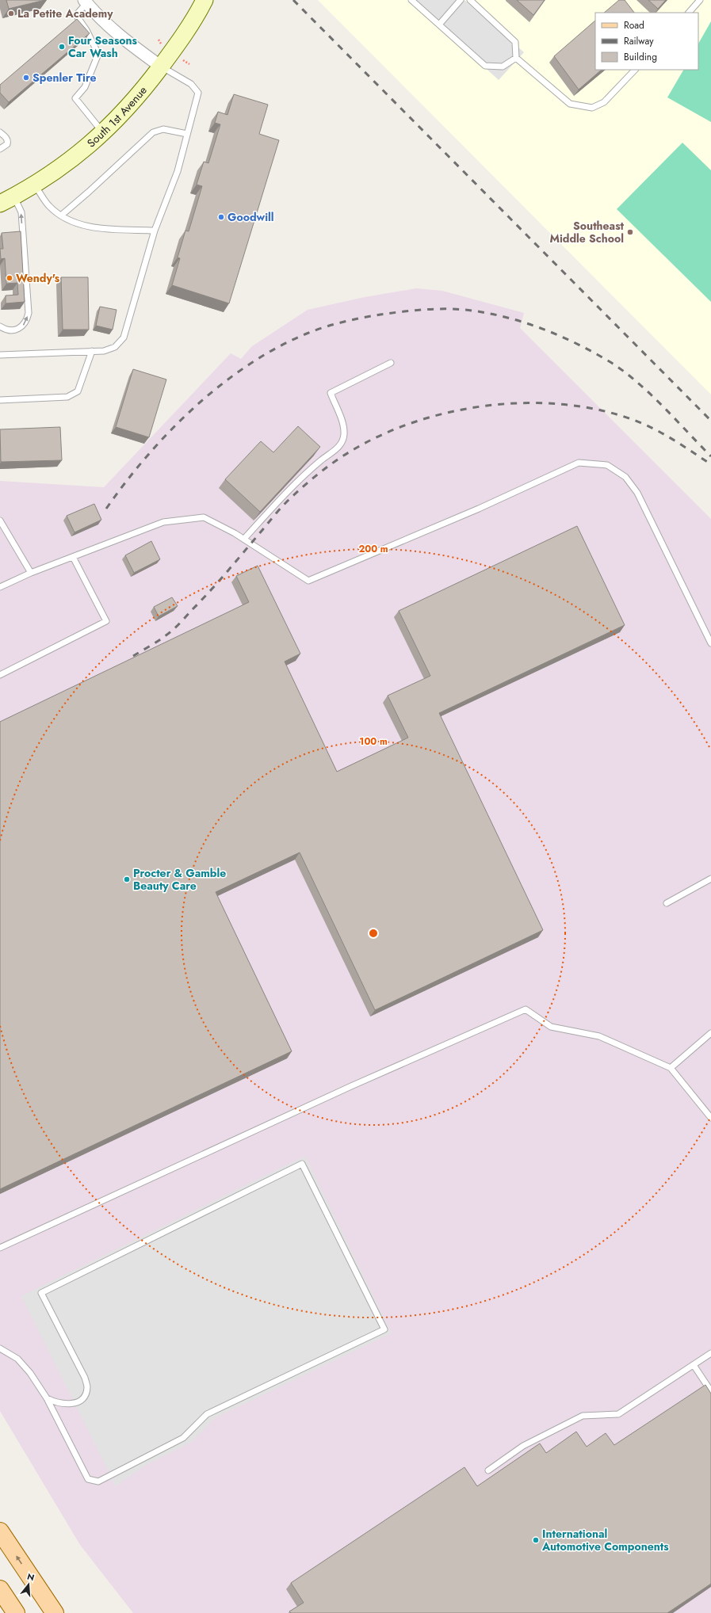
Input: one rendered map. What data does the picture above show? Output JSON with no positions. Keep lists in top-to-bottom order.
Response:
{
  "streets": {
    "main road": ["South 1st Avenue"]
  },
  "places": [
    "La Petite Academy",
    "Four Seasons Car Wash",
    "Spenler Tire",
    "Goodwill",
    "Southeast Middle School",
    "Wendy's",
    "Procter & Gamble Beauty Care",
    "International Automotive Components"
  ],
  "legend": ["Road", "Railway", "Building"],
  "north": "top",
  "rings": ["200 m", "100 m"]
}
